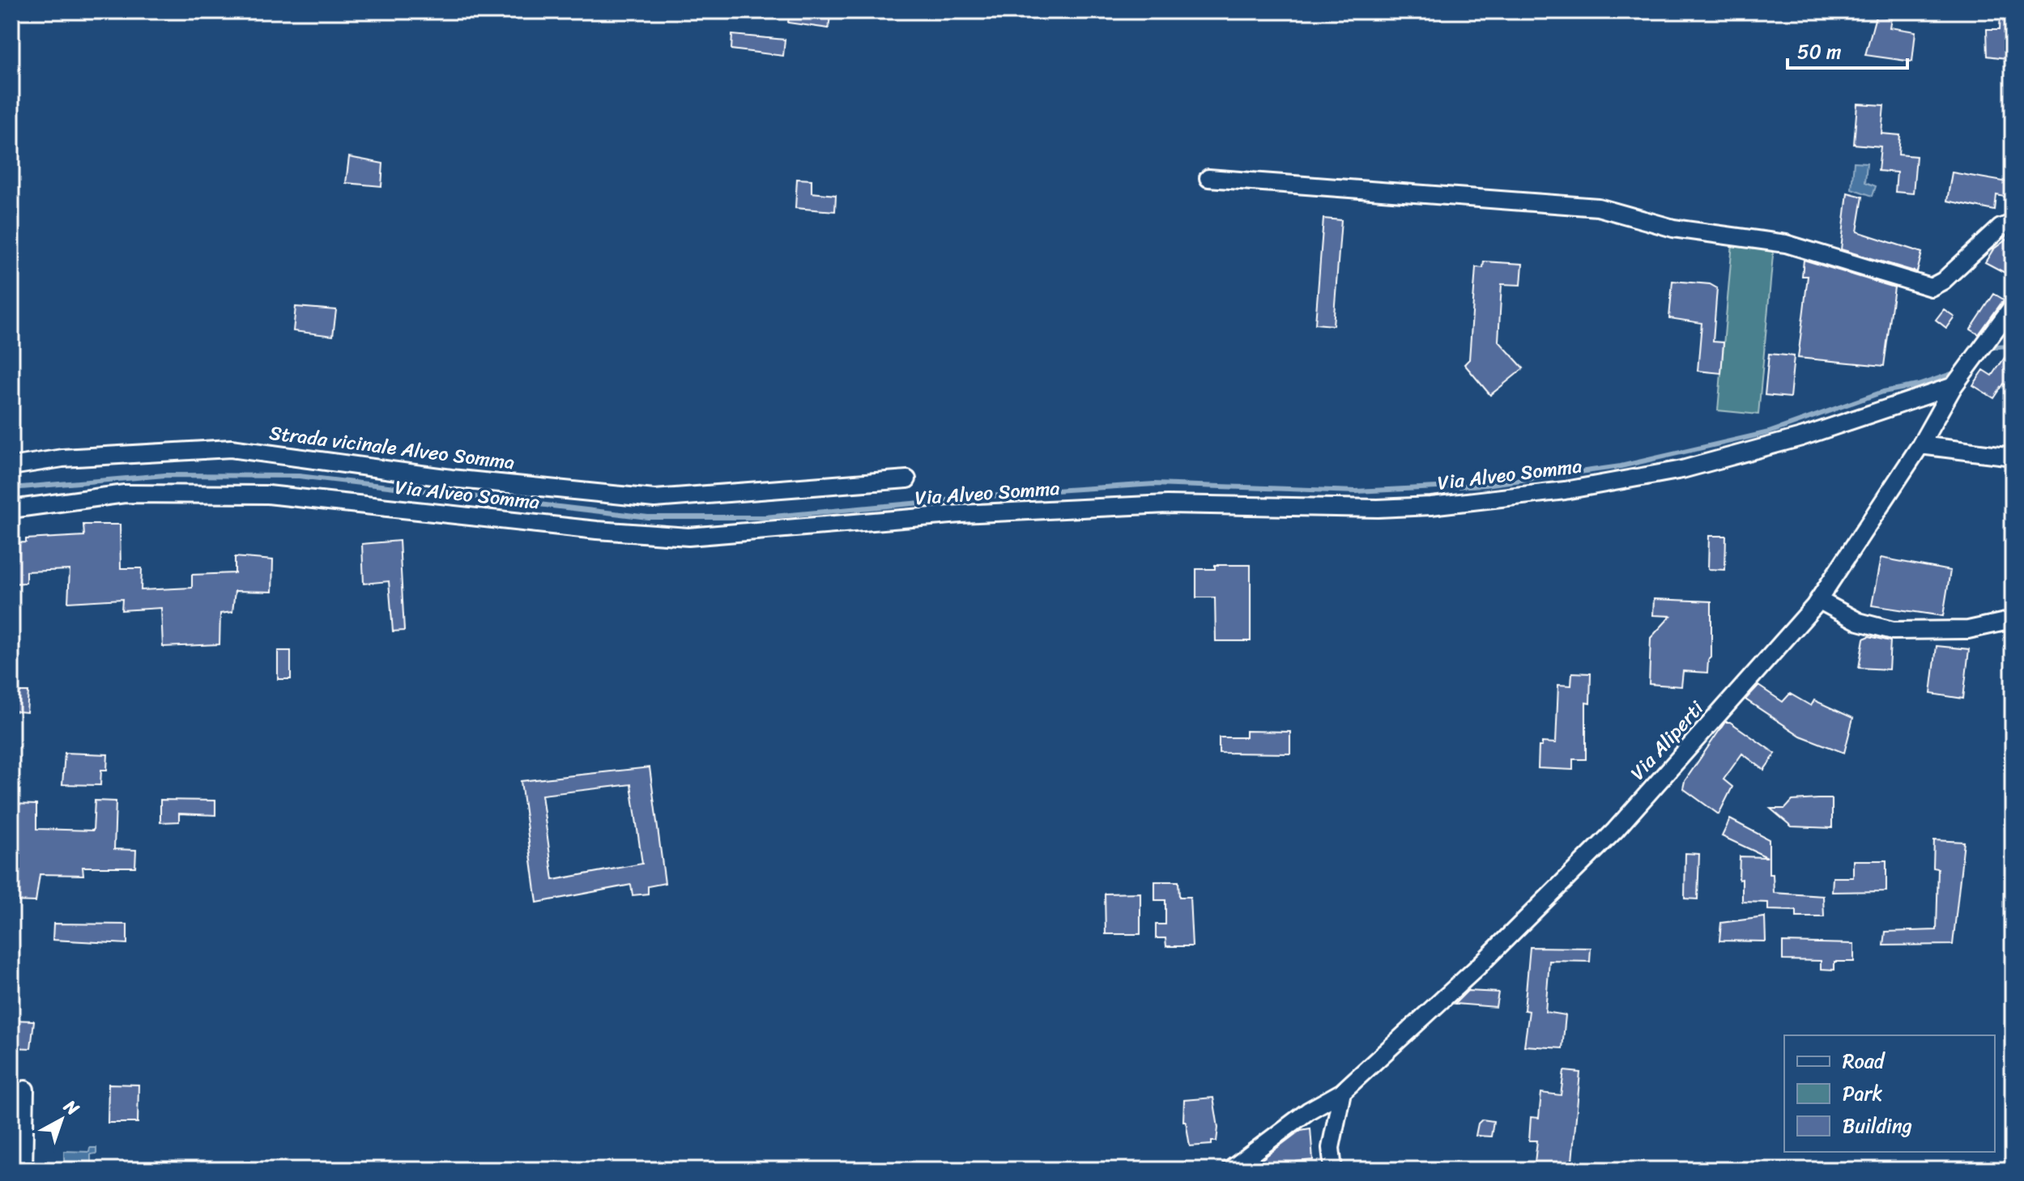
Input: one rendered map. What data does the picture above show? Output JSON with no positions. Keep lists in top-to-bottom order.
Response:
{
  "streets": {
    "street": ["Strada vicinale Alveo Somma", "Via Alveo Somma", "Via Aliperti"]
  },
  "crossings": [
    ["Via Alveo Somma", "Via Aliperti"]
  ],
  "legend": ["Road", "Park", "Building"],
  "scale_bar": "50 m",
  "north": "top right"
}
